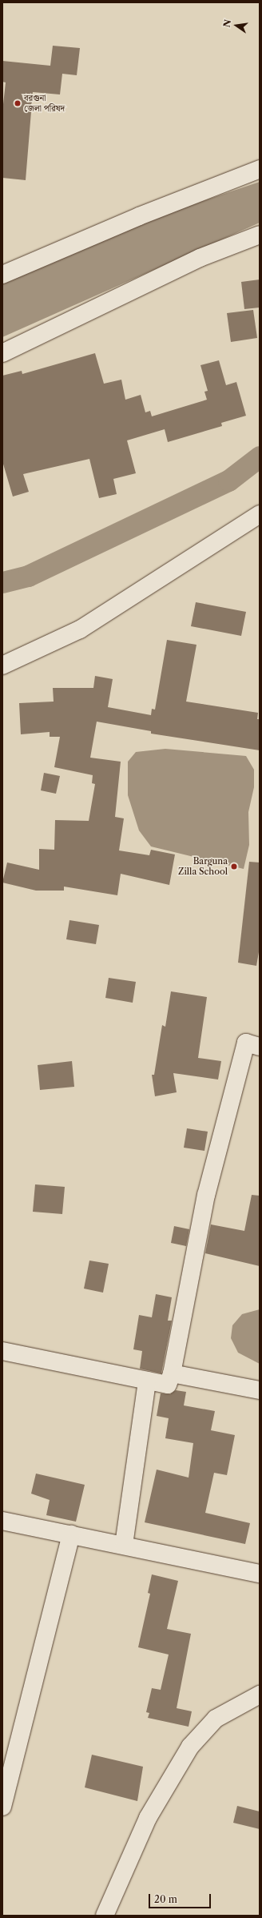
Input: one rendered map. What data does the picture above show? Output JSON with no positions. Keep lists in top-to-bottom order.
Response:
{
  "places": ["বরগুনা জেলা পরিষদ", "Barguna Zilla School"],
  "scale_bar": "20 m",
  "north": "left"
}
